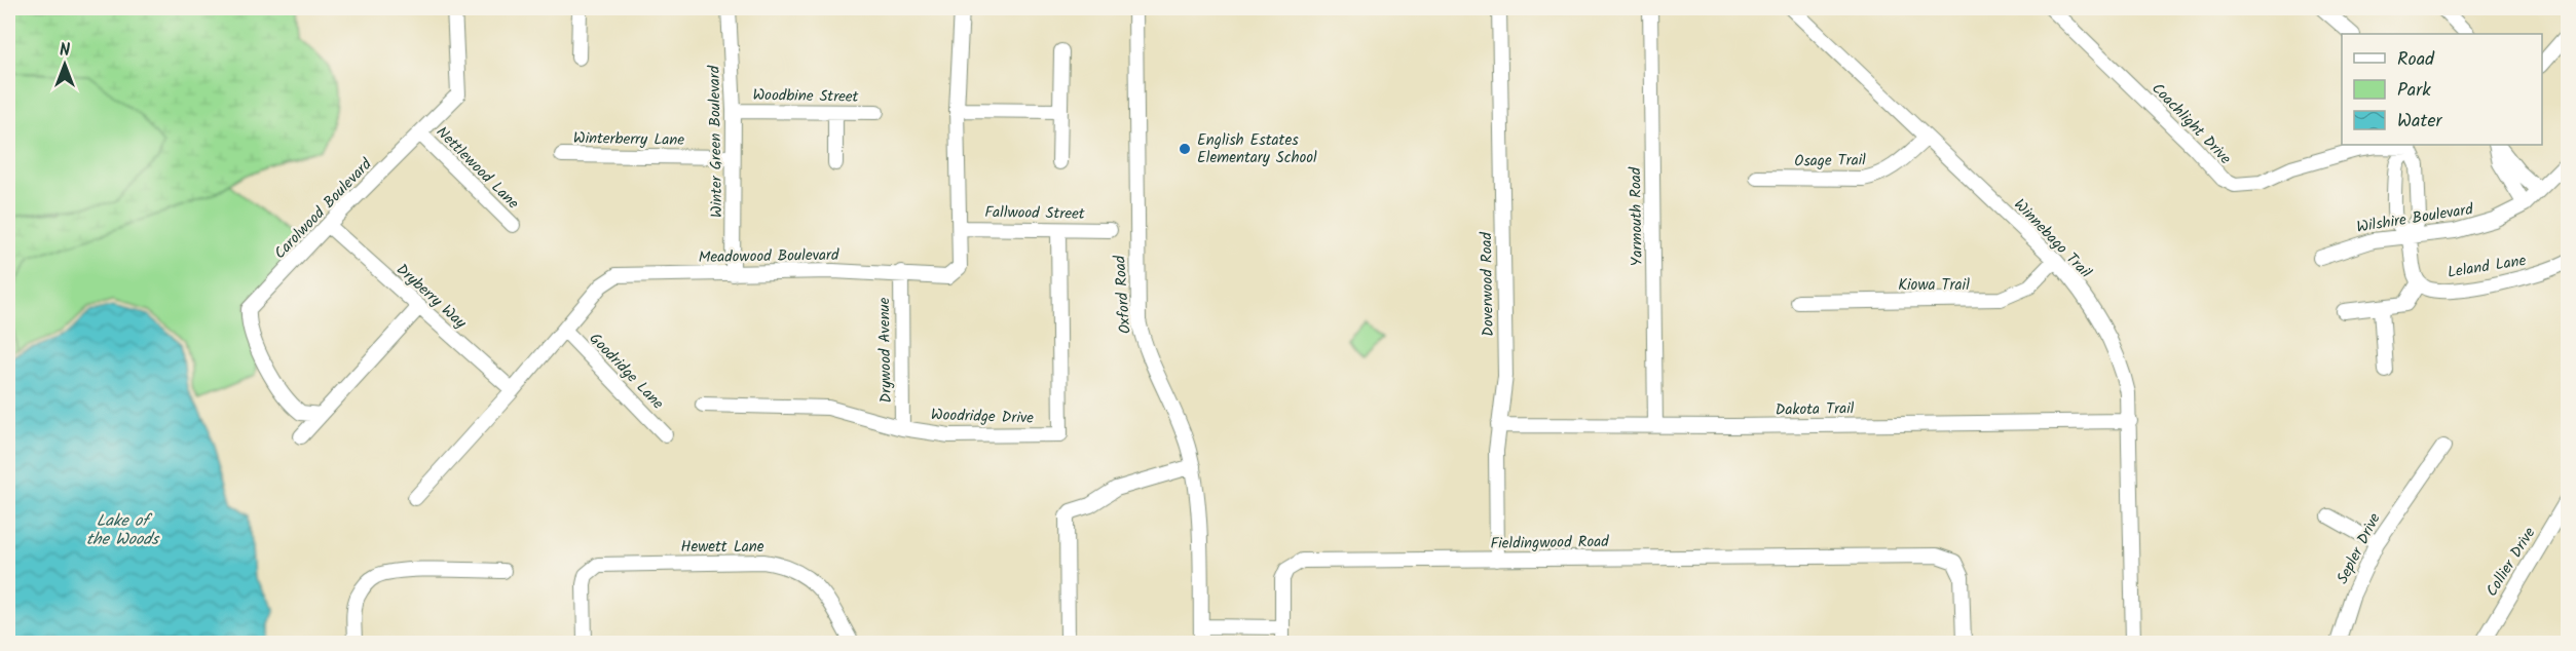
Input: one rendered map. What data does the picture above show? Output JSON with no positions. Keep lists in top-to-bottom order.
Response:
{
  "streets": {
    "street": [
      "Woodbine Street",
      "Coachlight Drive",
      "Winterberry Lane",
      "Winter Green Boulevard",
      "Osage Trail",
      "Nettlewood Lane",
      "Carolwood Boulevard",
      "Fallwood Street",
      "Yarmouth Road",
      "Wilshire Boulevard",
      "Winnebago Trail",
      "Meadowood Boulevard",
      "Leland Lane",
      "Doverwood Road",
      "Kiowa Trail",
      "Oxford Road",
      "Dryberry Way",
      "Drywood Avenue",
      "Goodridge Lane",
      "Dakota Trail",
      "Woodridge Drive",
      "Fieldingwood Road",
      "Hewett Lane",
      "Sepler Drive",
      "Collier Drive"
    ]
  },
  "crossings": [
    ["Woodbine Street", "Winter Green Boulevard"],
    ["Winterberry Lane", "Winter Green Boulevard"],
    ["Winter Green Boulevard", "Meadowood Boulevard"],
    ["Osage Trail", "Winnebago Trail"],
    ["Nettlewood Lane", "Carolwood Boulevard"],
    ["Carolwood Boulevard", "Dryberry Way"],
    ["Fallwood Street", "Meadowood Boulevard"],
    ["Fallwood Street", "Woodridge Drive"],
    ["Yarmouth Road", "Dakota Trail"],
    ["Winnebago Trail", "Kiowa Trail"],
    ["Winnebago Trail", "Dakota Trail"],
    ["Meadowood Boulevard", "Dryberry Way"],
    ["Meadowood Boulevard", "Drywood Avenue"],
    ["Meadowood Boulevard", "Goodridge Lane"],
    ["Doverwood Road", "Dakota Trail"],
    ["Doverwood Road", "Fieldingwood Road"],
    ["Drywood Avenue", "Woodridge Drive"]
  ],
  "water": ["Lake of the Woods"],
  "places": ["English Estates Elementary School"],
  "legend": ["Road", "Park", "Water"],
  "north": "top"
}
